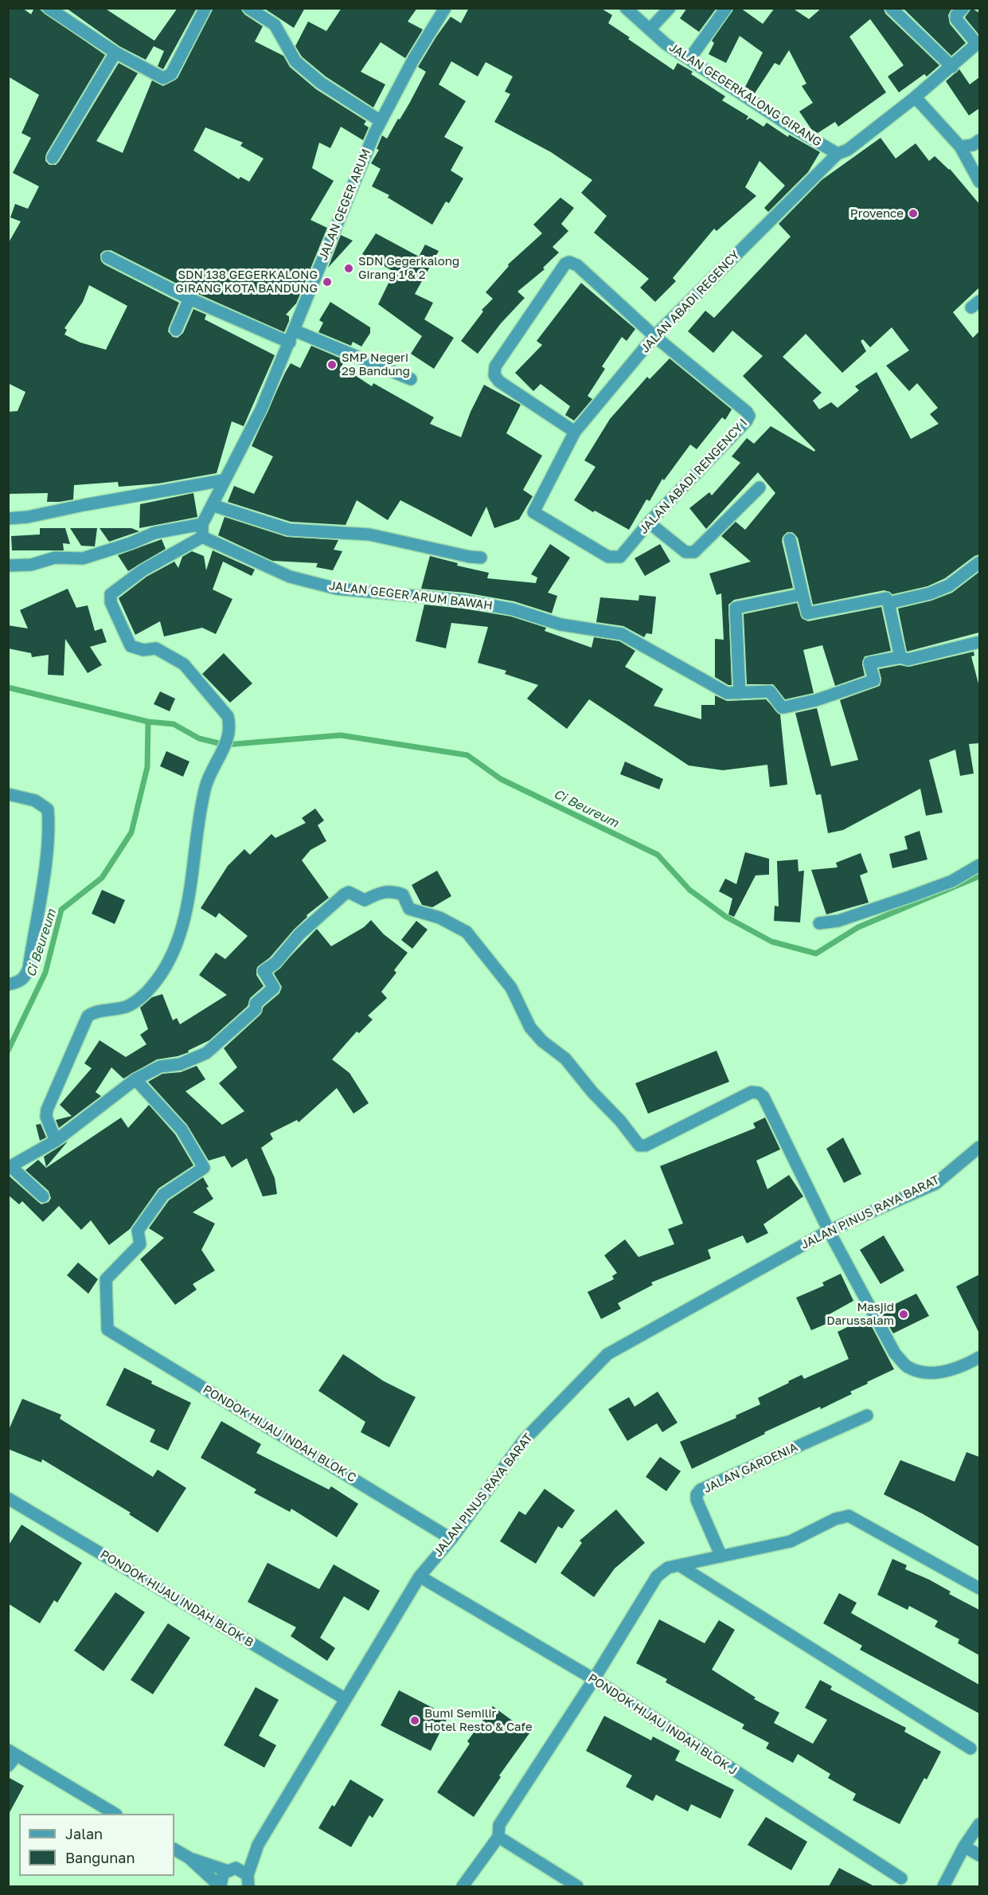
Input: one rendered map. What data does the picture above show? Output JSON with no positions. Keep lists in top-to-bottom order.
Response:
{
  "streets": {
    "street": [
      "JALAN GEGERKALONG GIRANG",
      "JALAN GEGER ARUM",
      "JALAN ABADI REGENCY",
      "JALAN ABADI RENGENCY I",
      "JALAN GEGER ARUM BAWAH",
      "JALAN PINUS RAYA BARAT",
      "PONDOK HIJAU INDAH BLOK C",
      "JALAN GARDENIA",
      "PONDOK HIJAU INDAH BLOK B",
      "PONDOK HIJAU INDAH BLOK J"
    ]
  },
  "crossings": [
    ["JALAN GEGERKALONG GIRANG", "JALAN ABADI REGENCY"],
    ["JALAN GEGER ARUM", "JALAN GEGER ARUM BAWAH"],
    ["JALAN ABADI REGENCY", "JALAN ABADI RENGENCY I"],
    ["JALAN PINUS RAYA BARAT", "PONDOK HIJAU INDAH BLOK C"],
    ["JALAN PINUS RAYA BARAT", "PONDOK HIJAU INDAH BLOK B"],
    ["JALAN PINUS RAYA BARAT", "PONDOK HIJAU INDAH BLOK J"]
  ],
  "water": ["Ci Beureum"],
  "places": [
    "Provence",
    "SDN Gegerkalong Girang 1 & 2",
    "SDN 138 GEGERKALONG GIRANG KOTA BANDUNG",
    "SMP Negeri 29 Bandung",
    "Masjid Darussalam",
    "Bumi Semilir Hotel Resto & Cafe"
  ],
  "legend": ["Jalan", "Bangunan"]
}
